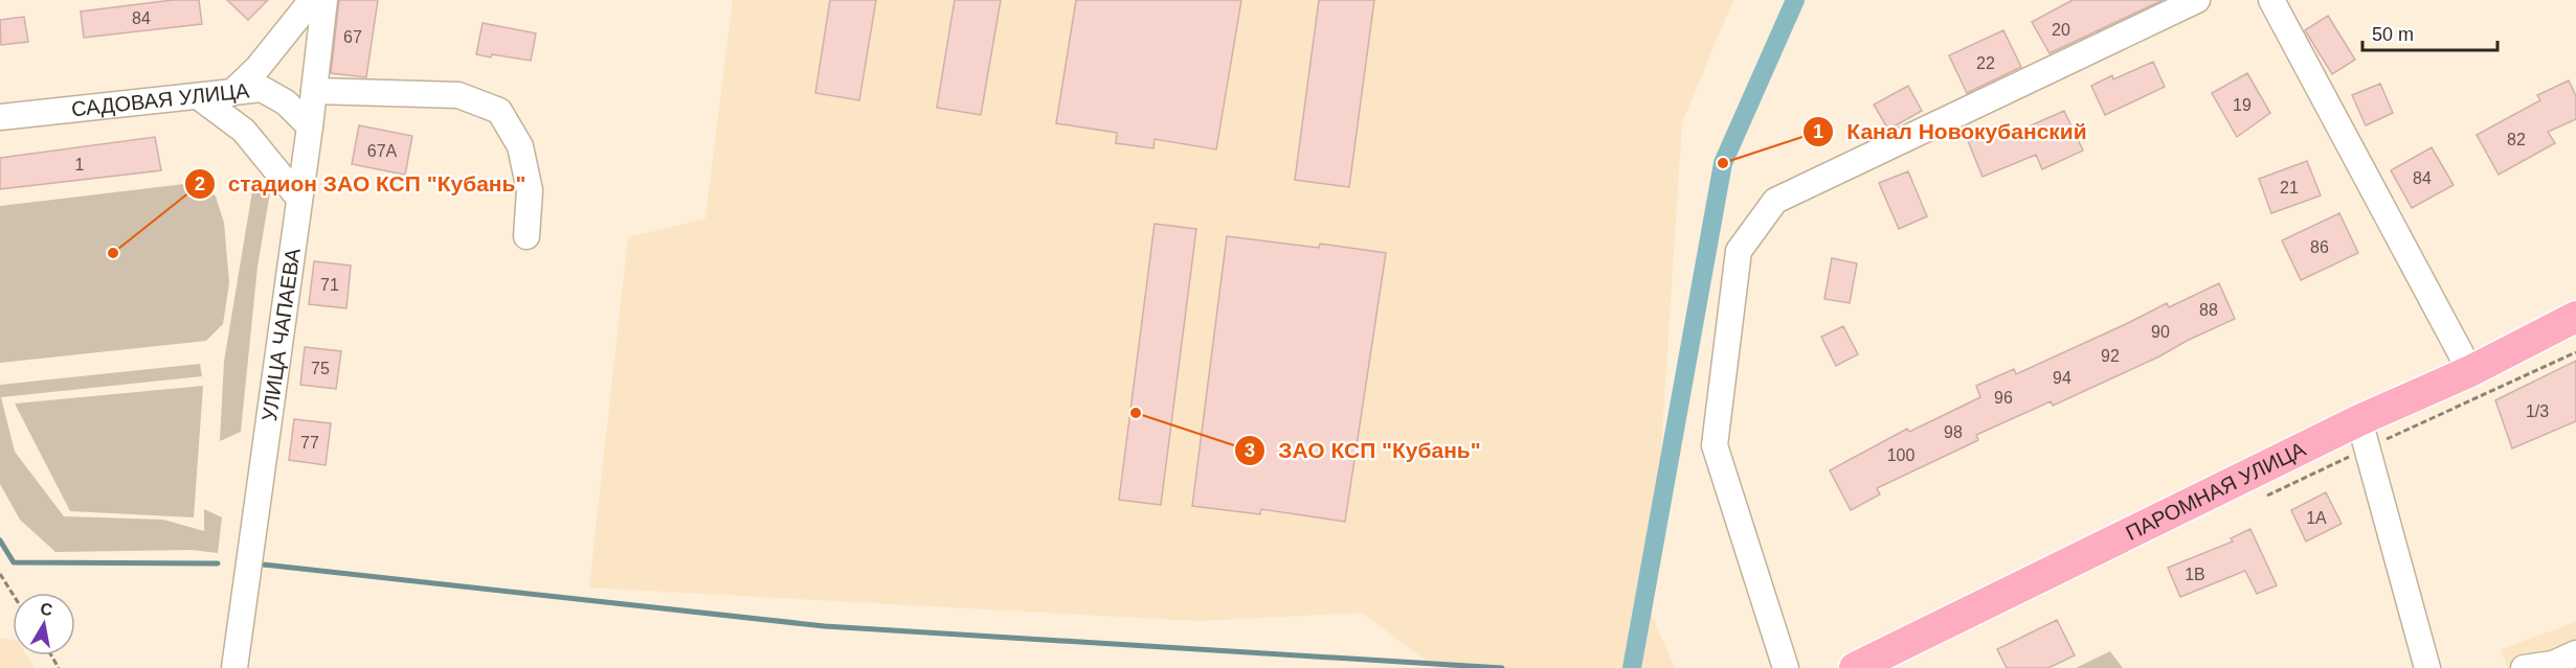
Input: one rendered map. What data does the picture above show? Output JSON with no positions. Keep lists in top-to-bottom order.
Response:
{
  "streets": {
    "main road": ["ПАРОМНАЯ УЛИЦА"],
    "street": ["САДОВАЯ УЛИЦА", "УЛИЦА ЧАПАЕВА"]
  },
  "crossings": [
    ["САДОВАЯ УЛИЦА", "УЛИЦА ЧАПАЕВА"]
  ],
  "places": ["Канал Новокубанский", "стадион ЗАО КСП \"Кубань\"", "ЗАО КСП \"Кубань\""],
  "house_numbers": [
    "84",
    "20",
    "67",
    "22",
    "19",
    "82",
    "67А",
    "1",
    "84",
    "21",
    "86",
    "71",
    "88",
    "90",
    "92",
    "75",
    "94",
    "96",
    "1/3",
    "98",
    "77",
    "100",
    "1А",
    "1В"
  ],
  "scale_bar": "50 m",
  "north": "top"
}
